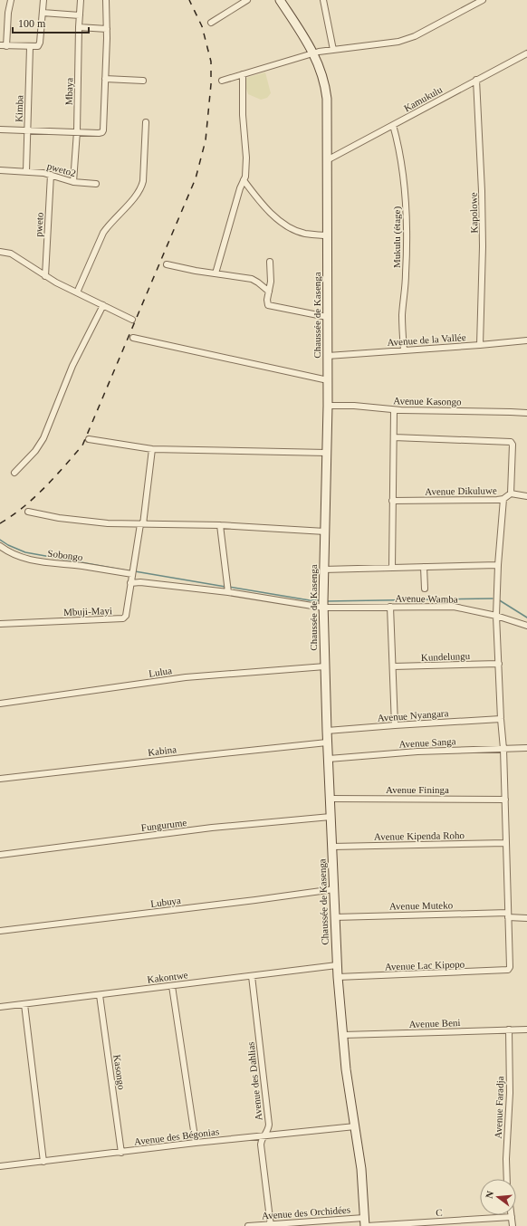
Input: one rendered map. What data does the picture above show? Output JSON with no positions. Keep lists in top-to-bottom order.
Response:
{
  "streets": {
    "main road": ["Chaussée de Kasenga"],
    "street": [
      "Mbaya",
      "Kamukulu",
      "Kimba",
      "pweto2",
      "Kapolowe",
      "pweto",
      "Mukulu (étage)",
      "Avenue de la Vallée",
      "Avenue Kasongo",
      "Avenue Dikuluwe",
      "Sobongo",
      "Avenue Wamba",
      "Mbuji-Mayi",
      "Kundelungu",
      "Lulua",
      "Avenue Nyangara",
      "Avenue Sanga",
      "Kabina",
      "Avenue Fininga",
      "Fungurume",
      "Avenue Kipenda Roho",
      "Lubuya",
      "Avenue Muteko",
      "Avenue Lac Kipopo",
      "Kakontwe",
      "Avenue Beni",
      "Kasongo",
      "Avenue des Dahlias",
      "Avenue Faradja",
      "Avenue des Bégonias",
      "Avenue des Orchidées",
      "C"
    ]
  },
  "crossings": [
    ["Mbaya", "pweto2"],
    ["Kamukulu", "Kapolowe"],
    ["Kamukulu", "Mukulu (étage)"],
    ["Kamukulu", "Chaussée de Kasenga"],
    ["Kimba", "pweto2"],
    ["pweto2", "pweto"],
    ["Kapolowe", "Avenue de la Vallée"],
    ["Mukulu (étage)", "Avenue de la Vallée"],
    ["Chaussée de Kasenga", "Avenue de la Vallée"],
    ["Chaussée de Kasenga", "Avenue Kasongo"],
    ["Chaussée de Kasenga", "Avenue Wamba"],
    ["Chaussée de Kasenga", "Lulua"],
    ["Chaussée de Kasenga", "Avenue Nyangara"],
    ["Chaussée de Kasenga", "Avenue Sanga"],
    ["Chaussée de Kasenga", "Kabina"],
    ["Chaussée de Kasenga", "Avenue Fininga"],
    ["Chaussée de Kasenga", "Fungurume"],
    ["Chaussée de Kasenga", "Avenue Kipenda Roho"],
    ["Chaussée de Kasenga", "Lubuya"],
    ["Chaussée de Kasenga", "Avenue Muteko"],
    ["Chaussée de Kasenga", "Avenue Lac Kipopo"],
    ["Chaussée de Kasenga", "Kakontwe"],
    ["Chaussée de Kasenga", "Avenue Beni"],
    ["Chaussée de Kasenga", "Avenue des Bégonias"],
    ["Chaussée de Kasenga", "Avenue des Orchidées"],
    ["Chaussée de Kasenga", "C"],
    ["Sobongo", "Mbuji-Mayi"],
    ["Avenue Wamba", "Mbuji-Mayi"],
    ["Avenue Muteko", "Avenue Lac Kipopo"],
    ["Kakontwe", "Kasongo"],
    ["Kakontwe", "Avenue des Dahlias"],
    ["Avenue Beni", "Avenue Faradja"],
    ["Kasongo", "Avenue des Bégonias"],
    ["Avenue des Dahlias", "Avenue des Bégonias"],
    ["Avenue des Dahlias", "Avenue des Orchidées"],
    ["Avenue des Orchidées", "C"]
  ],
  "scale_bar": "100 m",
  "north": "left"
}
